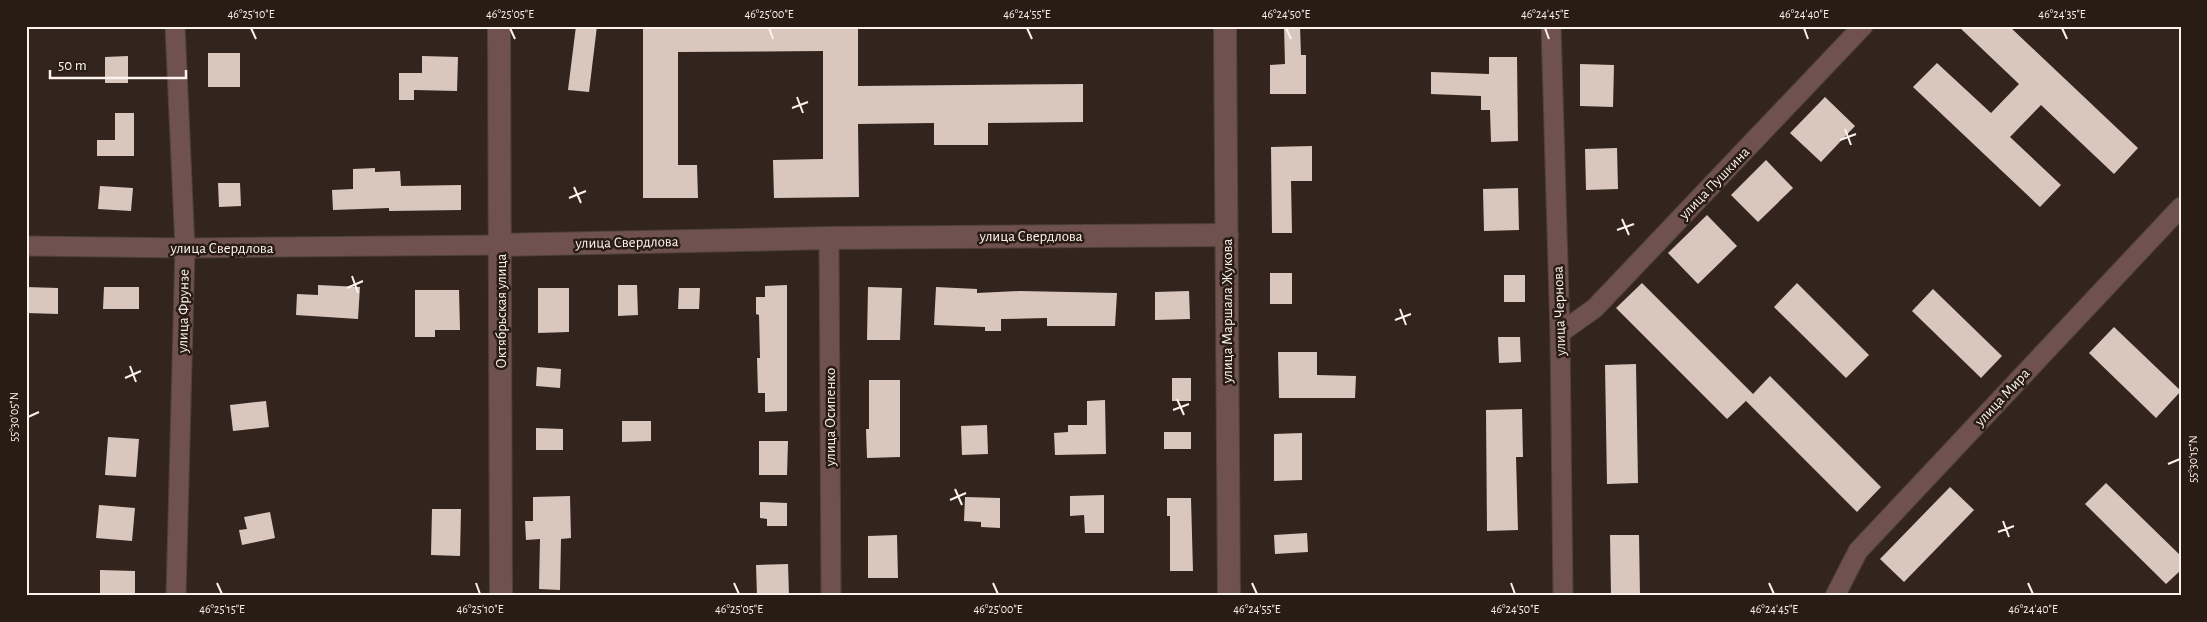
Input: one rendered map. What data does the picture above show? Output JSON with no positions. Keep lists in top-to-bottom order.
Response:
{
  "streets": {
    "street": [
      "улица Пушкина",
      "улица Свердлова",
      "улица Фрунзе",
      "Октябрьская улица",
      "улица Маршала Жукова",
      "улица Чернова",
      "улица Мира",
      "улица Осипенко"
    ]
  },
  "crossings": [
    ["улица Пушкина", "улица Чернова"],
    ["улица Свердлова", "улица Фрунзе"],
    ["улица Свердлова", "Октябрьская улица"],
    ["улица Свердлова", "улица Маршала Жукова"],
    ["улица Свердлова", "улица Осипенко"]
  ],
  "scale_bar": "50 m",
  "coordinates": [
    "46°25'10\"E",
    "46°25'05\"E",
    "46°25'00\"E",
    "46°24'55\"E",
    "46°24'50\"E",
    "46°24'45\"E",
    "46°24'40\"E",
    "46°24'35\"E",
    "55°30'05\"N",
    "55°30'15\"N",
    "46°25'15\"E"
  ]
}
